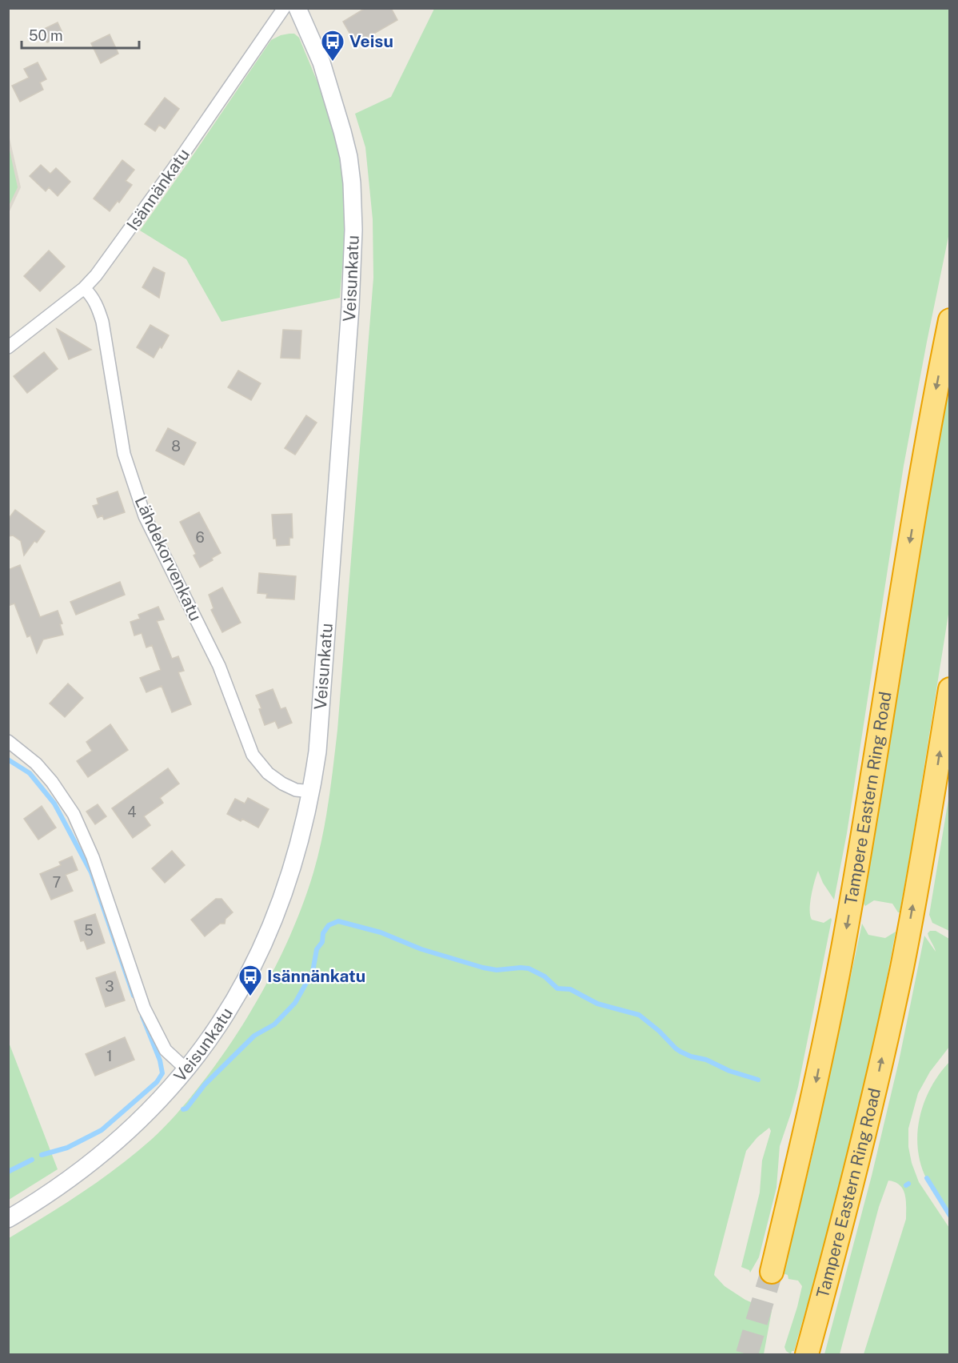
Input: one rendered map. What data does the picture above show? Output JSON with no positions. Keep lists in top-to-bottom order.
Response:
{
  "streets": {
    "highway": ["Tampere Eastern Ring Road"],
    "street": ["Isännänkatu", "Veisunkatu", "Lähdekorvenkatu"]
  },
  "crossings": [
    ["Isännänkatu", "Lähdekorvenkatu"],
    ["Veisunkatu", "Lähdekorvenkatu"]
  ],
  "places": {
    "bus stop": ["Veisu", "Isännänkatu"]
  },
  "house_numbers": [
    "8",
    "6",
    "4",
    "7",
    "5",
    "3",
    "1"
  ],
  "scale_bar": "50 m"
}
